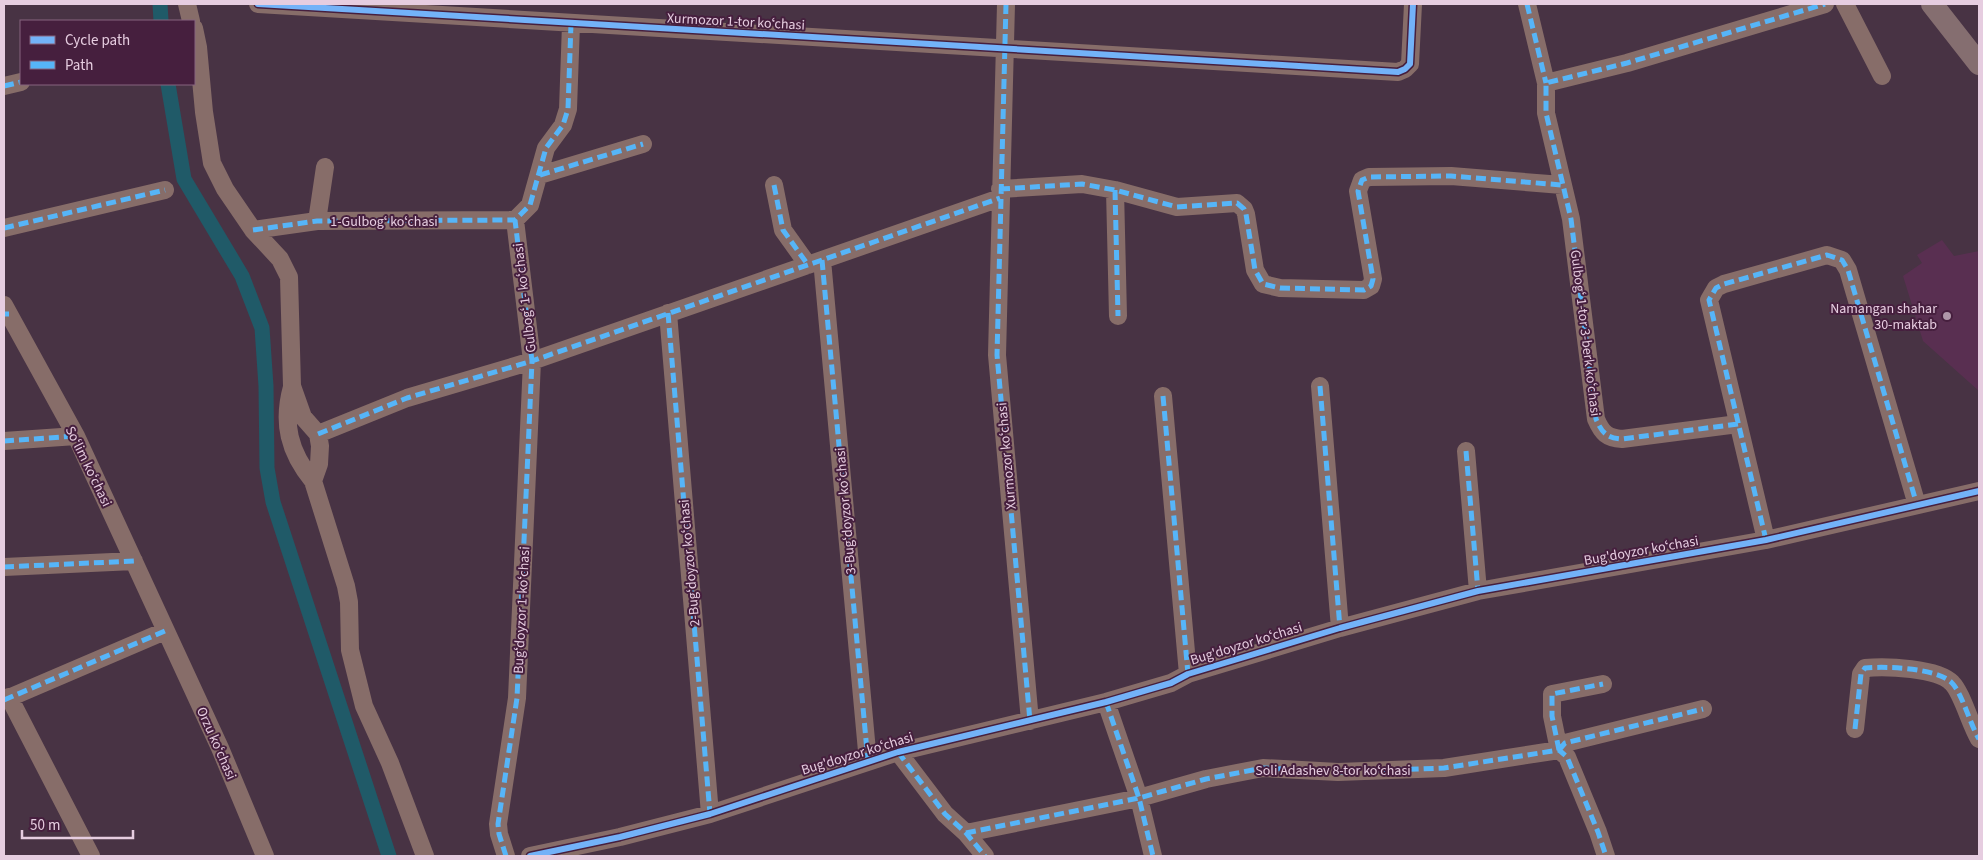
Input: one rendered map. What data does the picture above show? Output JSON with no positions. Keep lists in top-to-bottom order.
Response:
{
  "streets": {
    "street": [
      "Xurmozor 1-tor koʻchasi",
      "1-Gulbogʻ koʻchasi",
      "Gulbogʻ 1- koʻchasi",
      "Gulbogʻ 1-tor 3-berk koʻchasi",
      "Xurmozor koʻchasi",
      "Soʻlim koʻchasi",
      "3-Bugʻdoyzor koʻchasi",
      "Bug'doyzor koʻchasi",
      "2-Bugʻdoyzor koʻchasi",
      "Bugʻdoyzor 1-koʻchasi",
      "Orzu koʻchasi",
      "Soli Adashev 8-tor koʻchasi"
    ]
  },
  "crossings": [
    ["Xurmozor 1-tor koʻchasi", "Xurmozor koʻchasi"],
    ["1-Gulbogʻ koʻchasi", "Gulbogʻ 1- koʻchasi"],
    ["Gulbogʻ 1- koʻchasi", "Bugʻdoyzor 1-koʻchasi"],
    ["Xurmozor koʻchasi", "Bug'doyzor koʻchasi"],
    ["Soʻlim koʻchasi", "Orzu koʻchasi"],
    ["3-Bugʻdoyzor koʻchasi", "Bug'doyzor koʻchasi"],
    ["Bug'doyzor koʻchasi", "2-Bugʻdoyzor koʻchasi"]
  ],
  "places": ["Namangan shahar 30-maktab"],
  "legend": ["Cycle path", "Path"],
  "scale_bar": "50 m"
}
